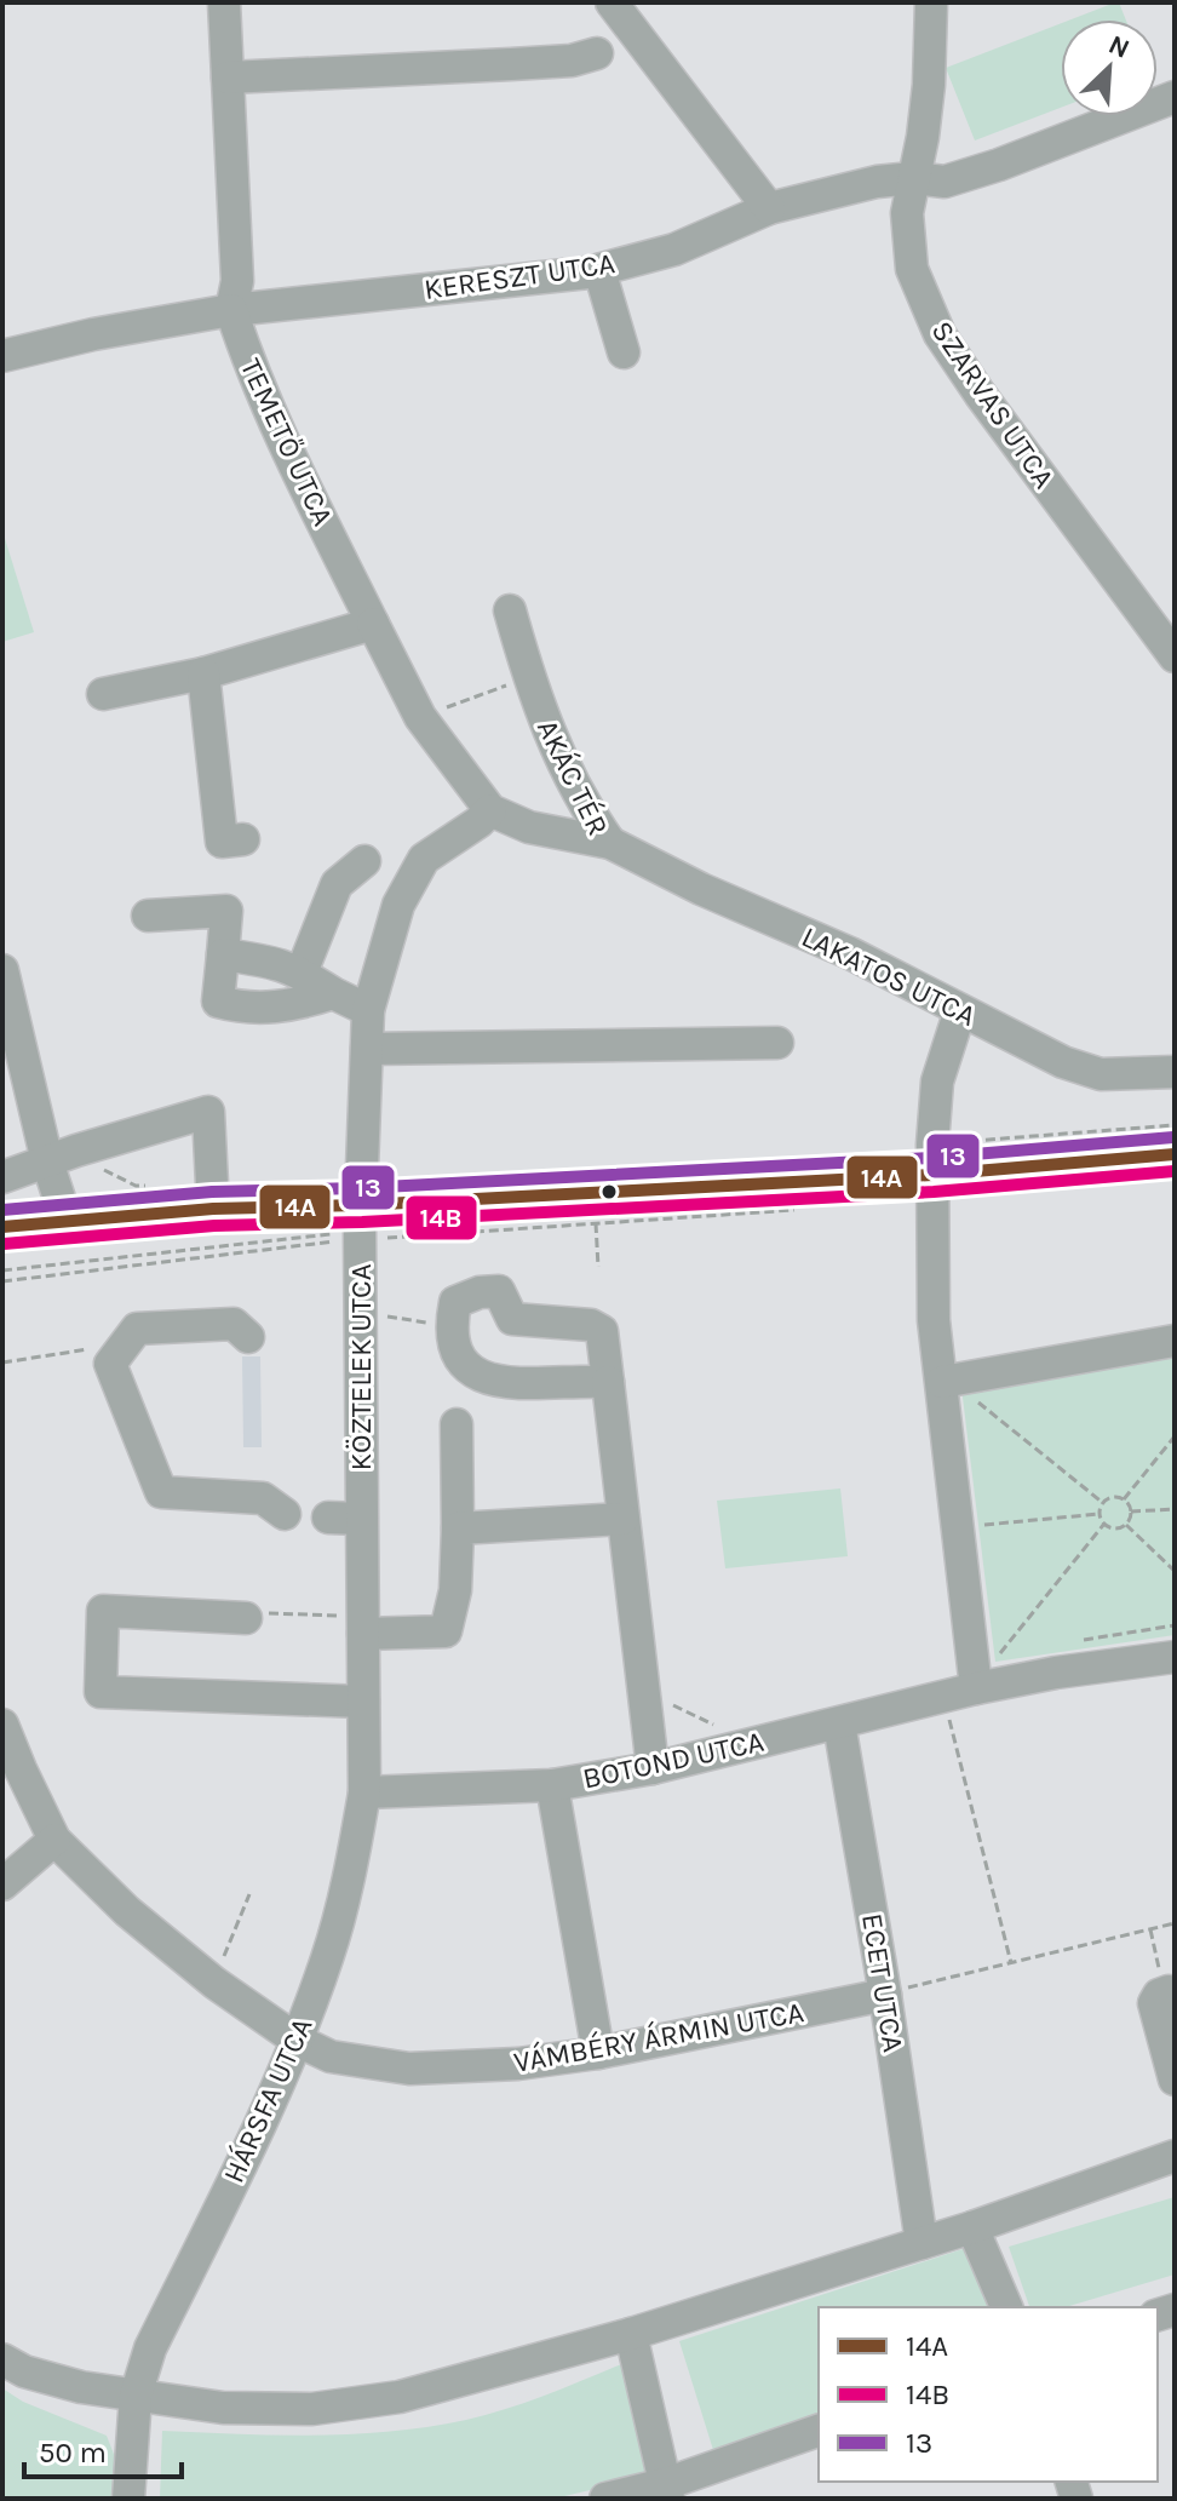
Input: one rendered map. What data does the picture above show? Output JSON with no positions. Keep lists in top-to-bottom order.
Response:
{
  "streets": {
    "street": [
      "KERESZT UTCA",
      "SZARVAS UTCA",
      "TEMETŐ UTCA",
      "AKÁC TÉR",
      "LAKATOS UTCA",
      "KÖZTELEK UTCA",
      "BOTOND UTCA",
      "ECET UTCA",
      "VÁMBÉRY ÁRMIN UTCA",
      "HÁRSFA UTCA"
    ]
  },
  "crossings": [
    ["KERESZT UTCA", "SZARVAS UTCA"],
    ["KERESZT UTCA", "TEMETŐ UTCA"],
    ["AKÁC TÉR", "LAKATOS UTCA"],
    ["AKÁC TÉR", "KÖZTELEK UTCA"],
    ["KÖZTELEK UTCA", "BOTOND UTCA"],
    ["KÖZTELEK UTCA", "HÁRSFA UTCA"],
    ["BOTOND UTCA", "ECET UTCA"],
    ["BOTOND UTCA", "HÁRSFA UTCA"],
    ["ECET UTCA", "VÁMBÉRY ÁRMIN UTCA"],
    ["VÁMBÉRY ÁRMIN UTCA", "HÁRSFA UTCA"]
  ],
  "lines": ["transit line 13", "transit line 14A", "transit line 14B"],
  "legend": ["14A", "14B", "13"],
  "scale_bar": "50 m",
  "north": "top right"
}
